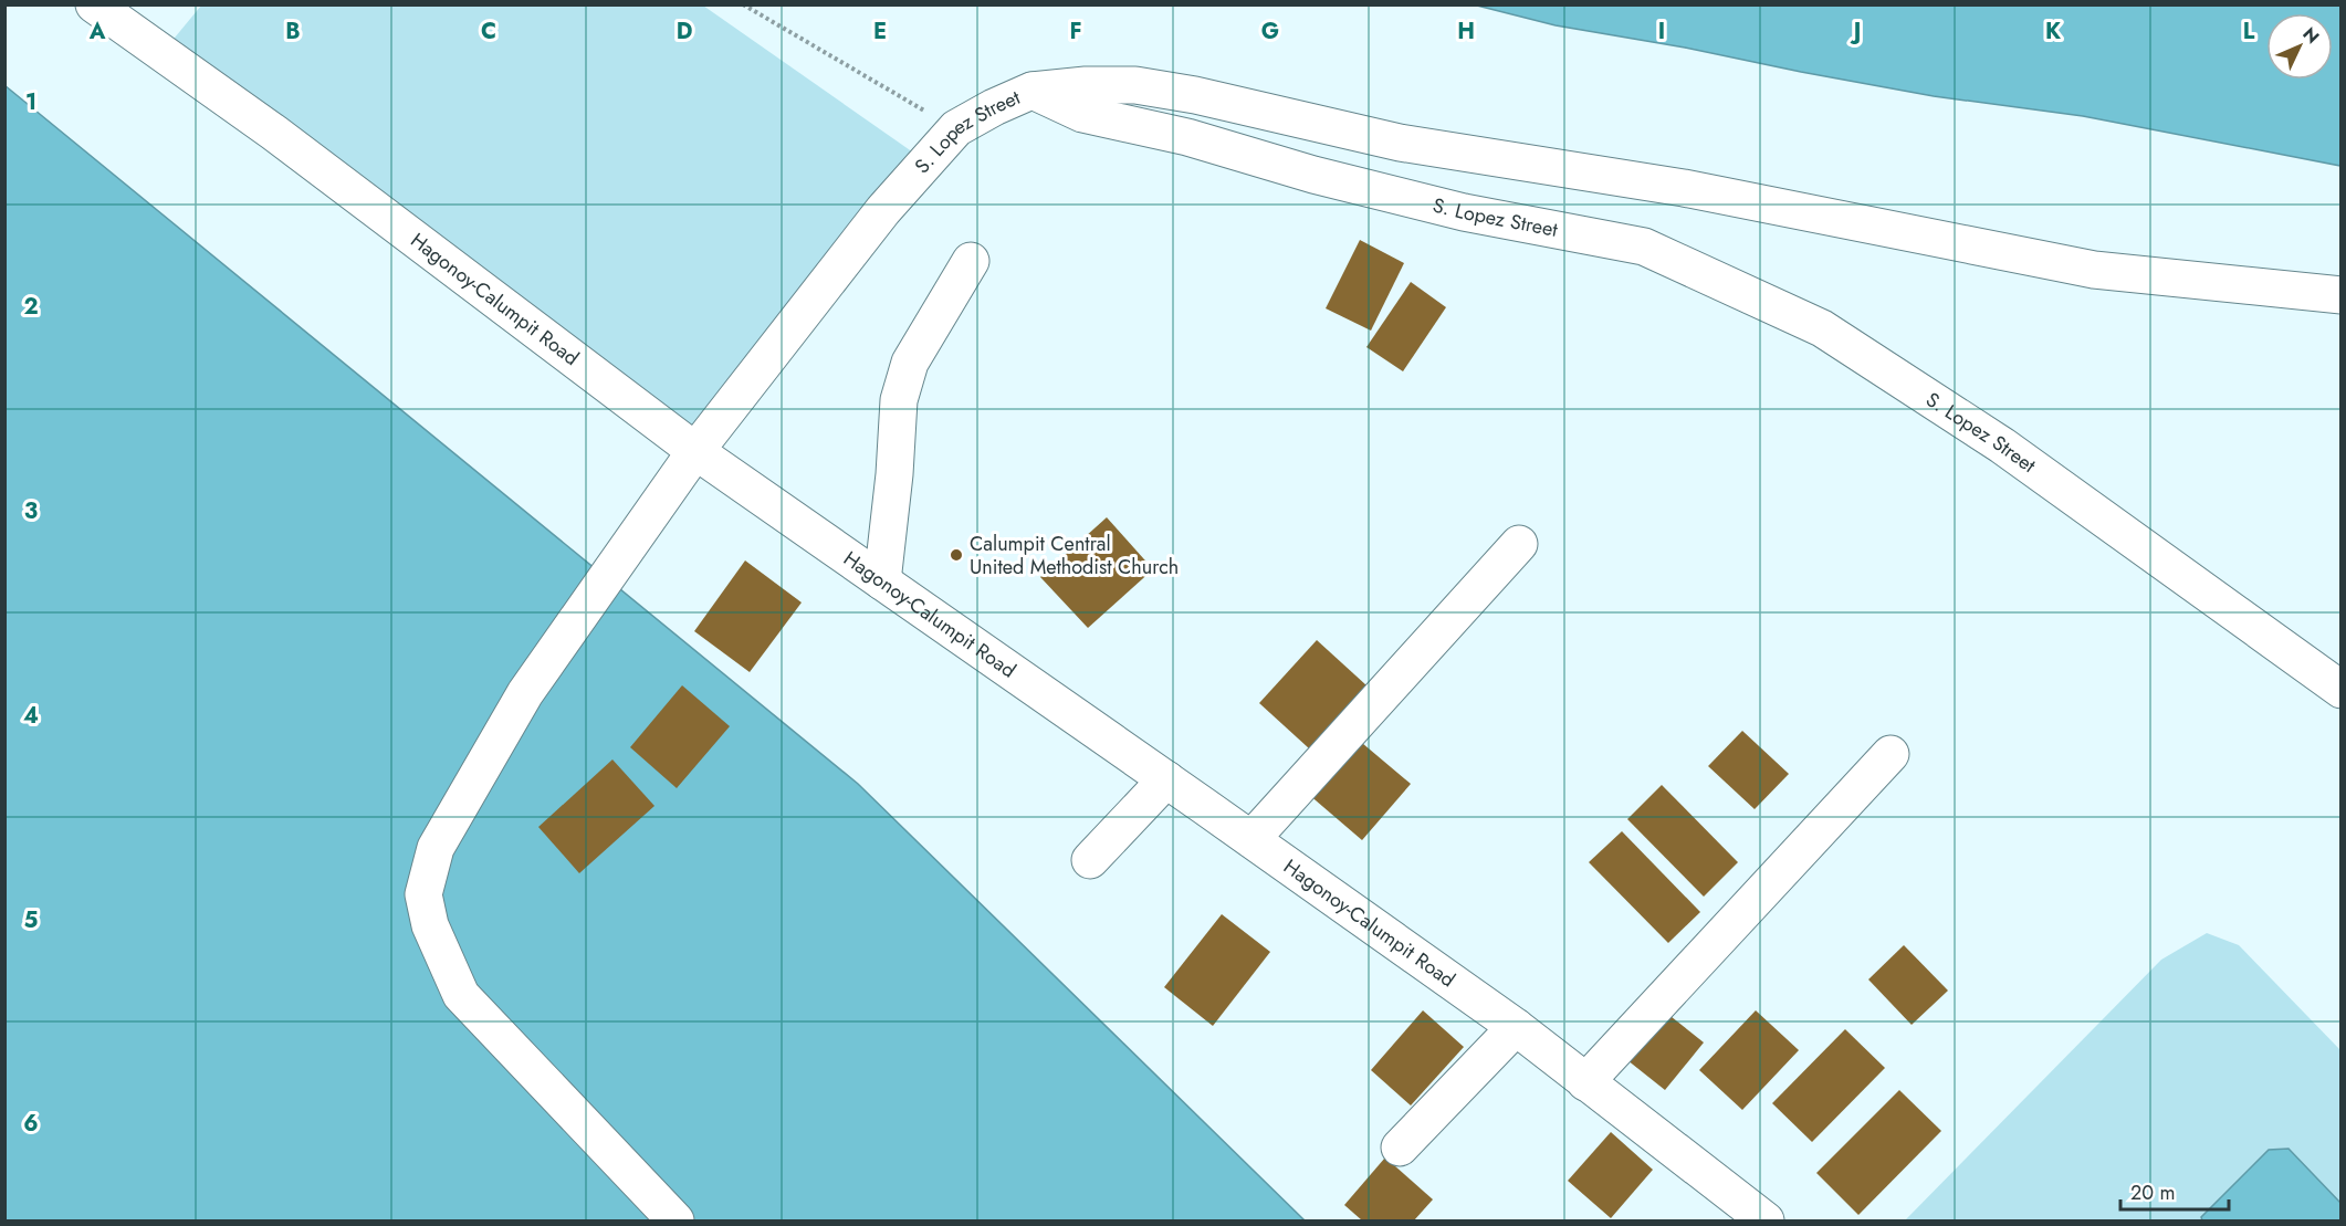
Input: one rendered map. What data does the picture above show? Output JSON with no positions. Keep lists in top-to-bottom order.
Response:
{
  "streets": {
    "street": ["S. Lopez Street", "Hagonoy-Calumpit Road"]
  },
  "crossings": [
    ["S. Lopez Street", "Hagonoy-Calumpit Road"]
  ],
  "places": ["Calumpit Central United Methodist Church"],
  "scale_bar": "20 m",
  "north": "top right",
  "grid": {
    "columns": [
      "A",
      "B",
      "C",
      "D",
      "E",
      "F",
      "G",
      "H",
      "I",
      "J",
      "K",
      "L"
    ],
    "rows": [
      "1",
      "2",
      "3",
      "4",
      "5",
      "6"
    ]
  }
}
